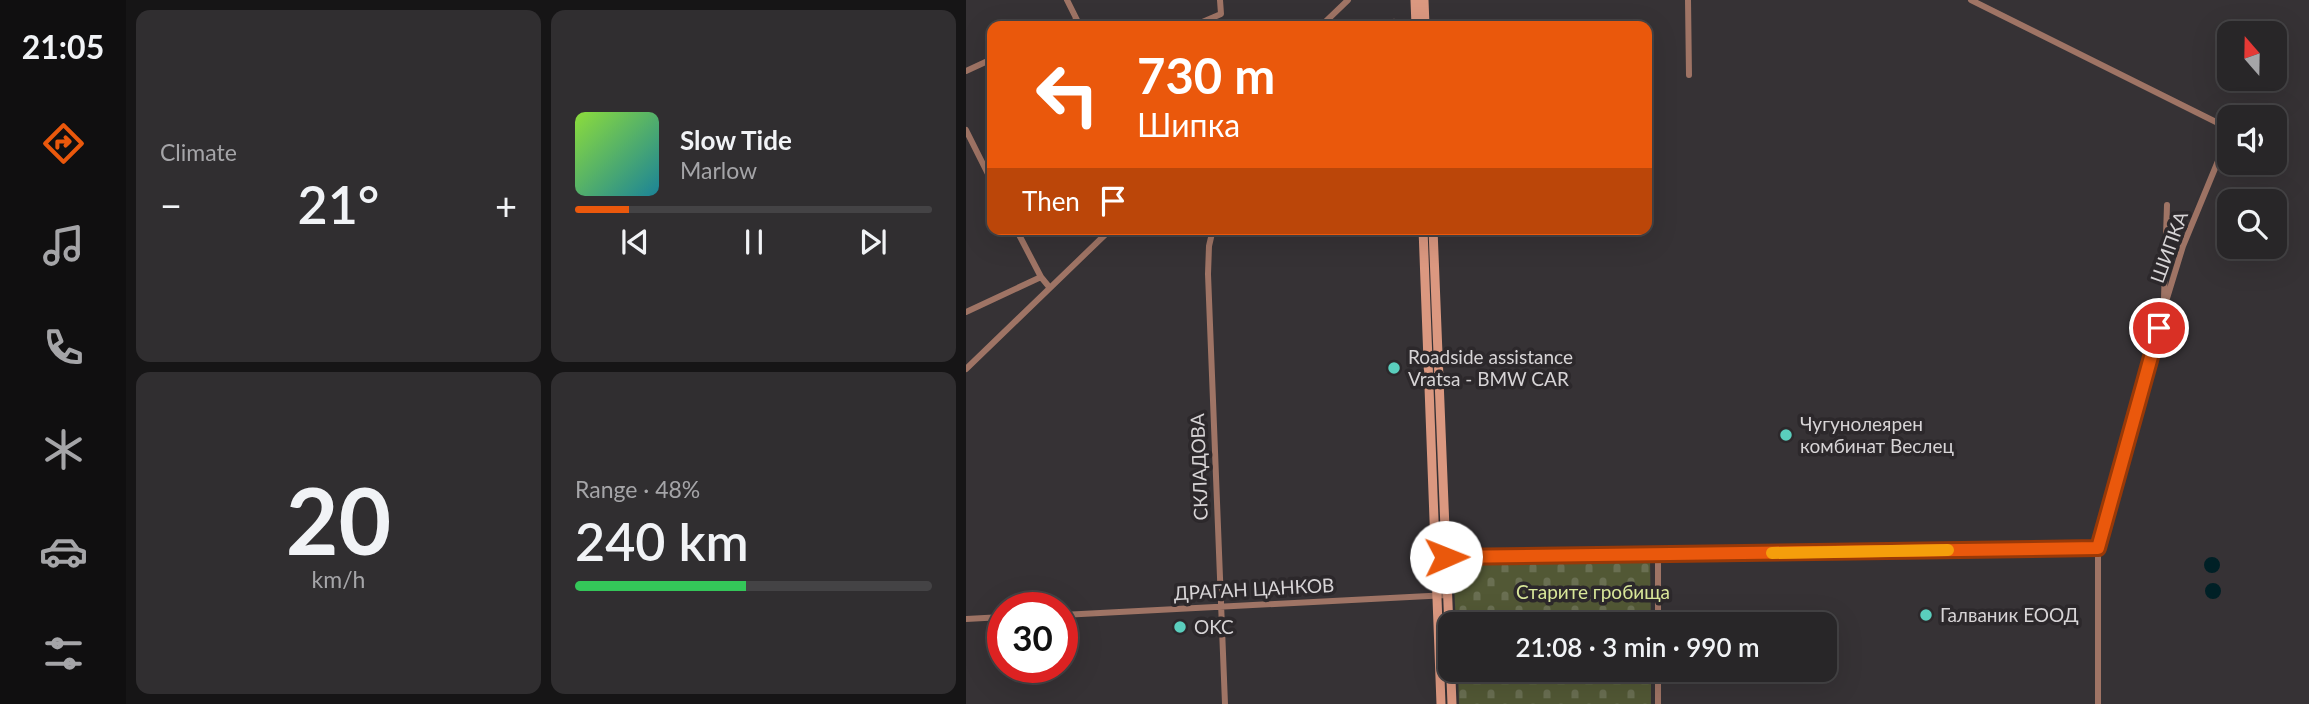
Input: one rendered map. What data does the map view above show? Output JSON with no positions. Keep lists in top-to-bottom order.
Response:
{
  "streets": {
    "street": ["ШИПКА", "СКЛАДОВА", "ДРАГАН ЦАНКОВ"]
  },
  "crossings": [
    ["СКЛАДОВА", "ДРАГАН ЦАНКОВ"]
  ],
  "parks": ["Старите гробища"],
  "places": [
    "Roadside assistance Vratsa - BMW CAR",
    "Чугунолеярен комбинат Веслец",
    "Галваник ЕООД",
    "OKC"
  ],
  "north": "top",
  "page": {
    "tabs": "21:05",
    "tile": [
      "Climate",
      ["20", "km/h"],
      ["Range · 48%", "240 km"]
    ],
    "turn": ["730 m", "Шипка"],
    "song": ["Slow Tide", "Marlow"],
    "then": "Then",
    "heat": ["−", "21°", "+"],
    "limit": "30",
    "trip": "21:08 · 3 min · 990 m"
  }
}
